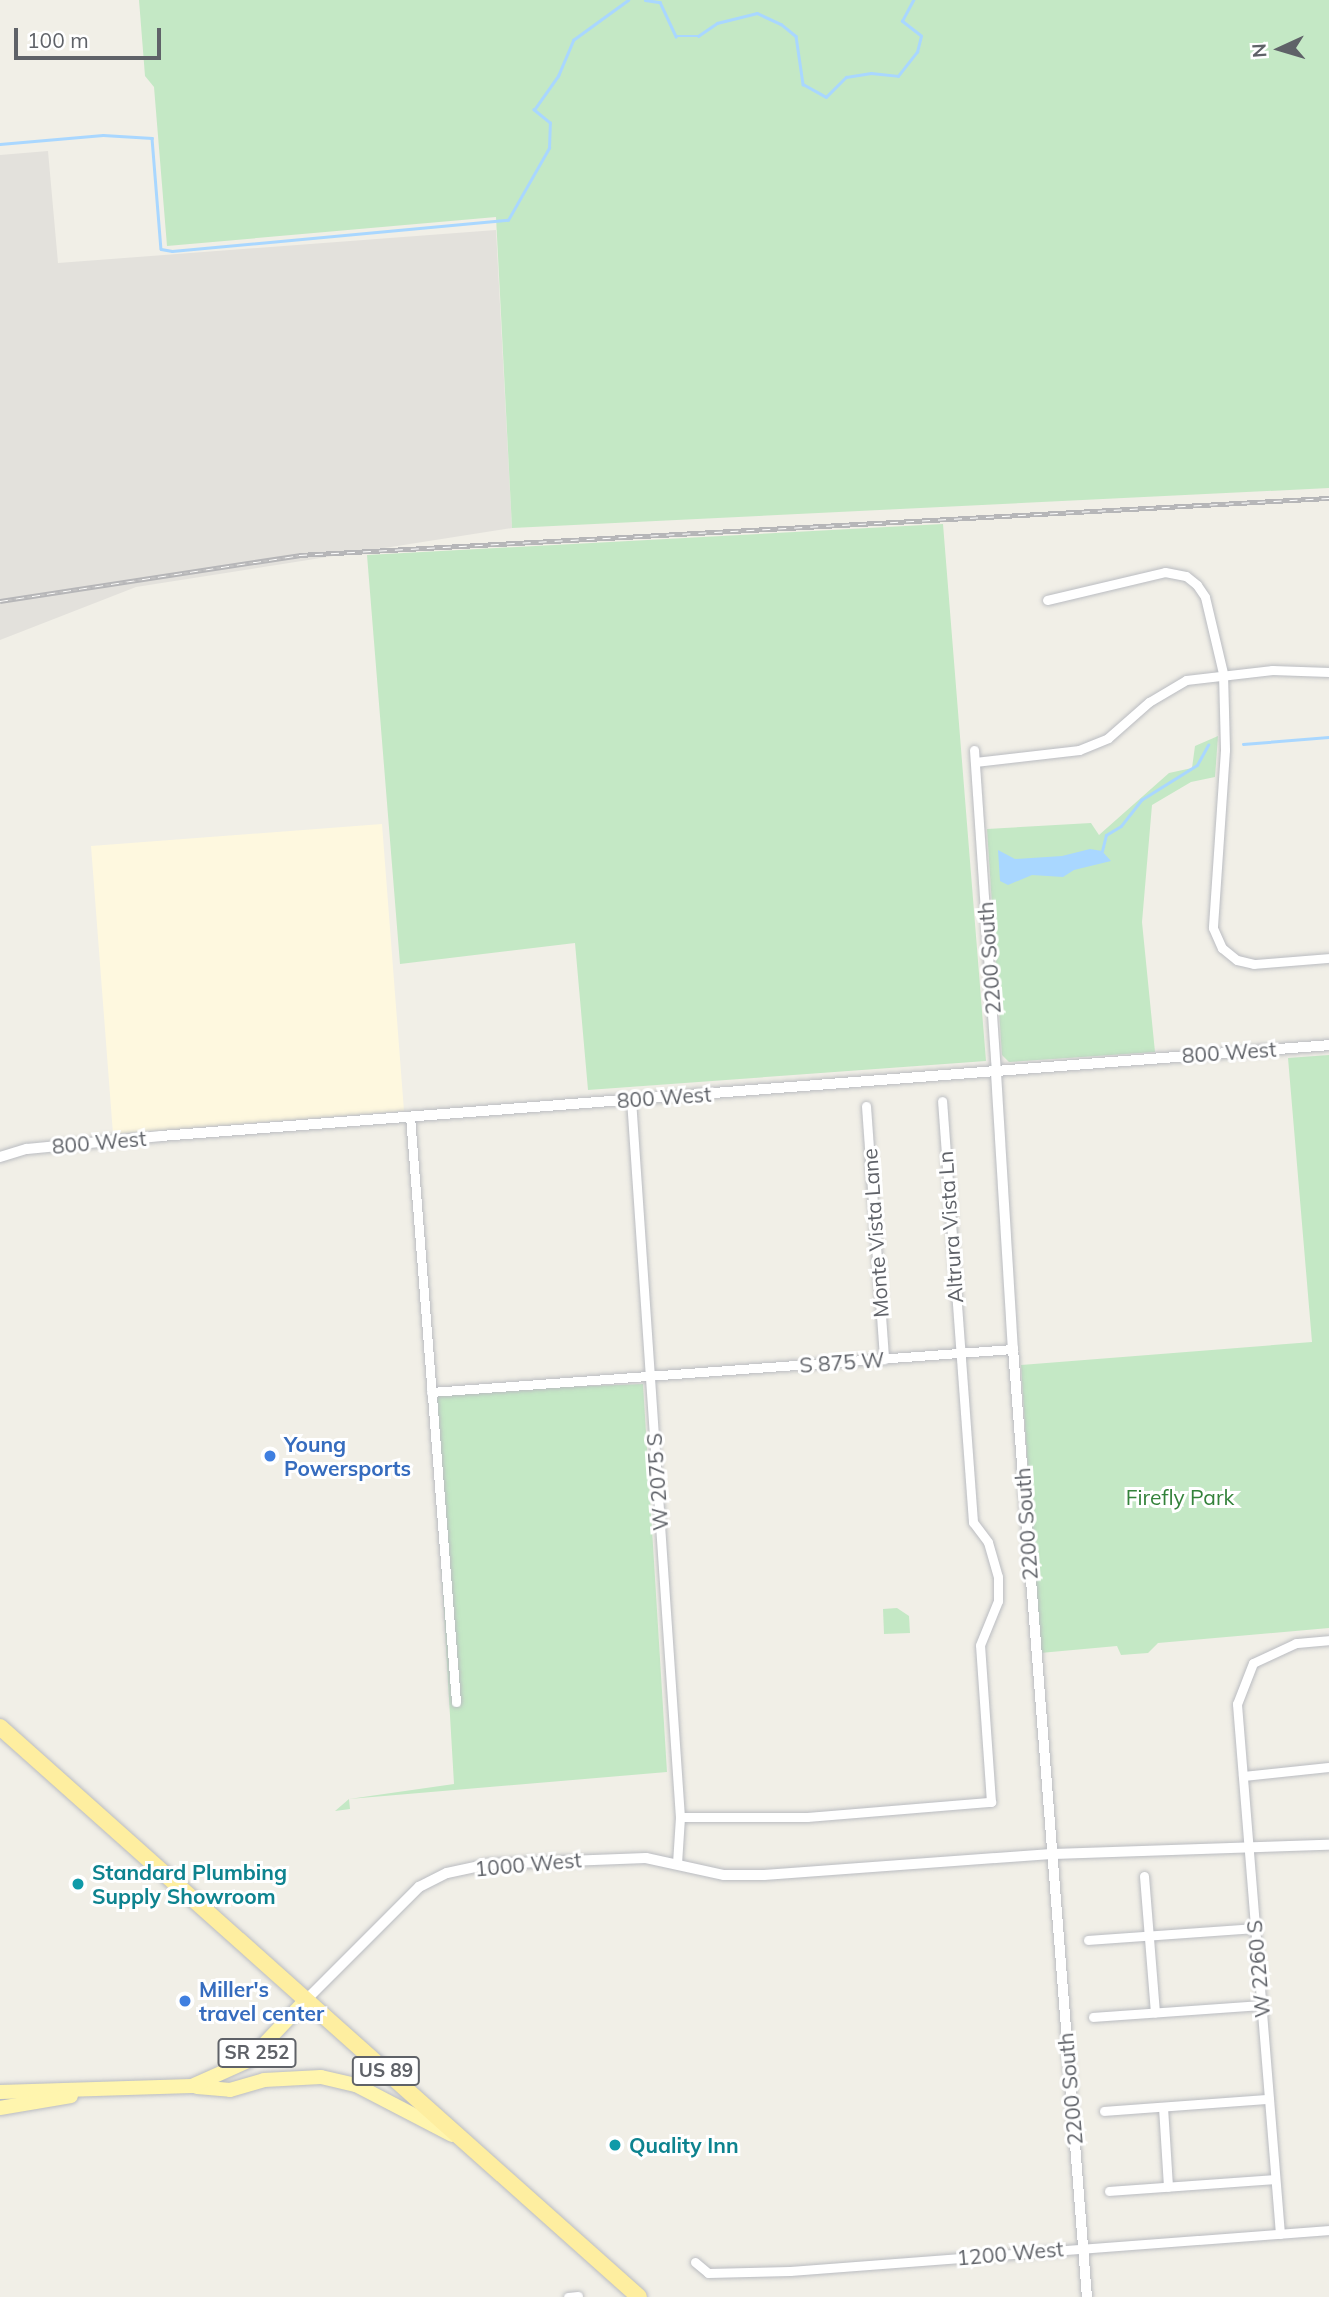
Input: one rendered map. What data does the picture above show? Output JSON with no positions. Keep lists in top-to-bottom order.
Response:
{
  "streets": {
    "highway": ["US 89"],
    "main road": ["1000 West", "SR 252"],
    "street": [
      "2200 South",
      "800 West",
      "Altrura Vista Ln",
      "Monte Vista Lane",
      "S 875 W",
      "W 2075 S",
      "W 2260 S",
      "1200 West"
    ]
  },
  "crossings": [
    ["2200 South", "800 West"],
    ["2200 South", "S 875 W"],
    ["2200 South", "1000 West"],
    ["2200 South", "1200 West"],
    ["800 West", "W 2075 S"],
    ["Altrura Vista Ln", "S 875 W"],
    ["Altrura Vista Ln", "W 2075 S"],
    ["Monte Vista Lane", "S 875 W"],
    ["S 875 W", "W 2075 S"],
    ["W 2075 S", "1000 West"],
    ["1000 West", "W 2260 S"],
    ["1000 West", "SR 252"],
    ["1000 West", "US 89"],
    ["W 2260 S", "1200 West"]
  ],
  "parks": ["Firefly Park"],
  "places": [
    "Young Powersports",
    "Standard Plumbing Supply Showroom",
    "Miller's travel center",
    "Quality Inn"
  ],
  "scale_bar": "100 m",
  "north": "left"
}
